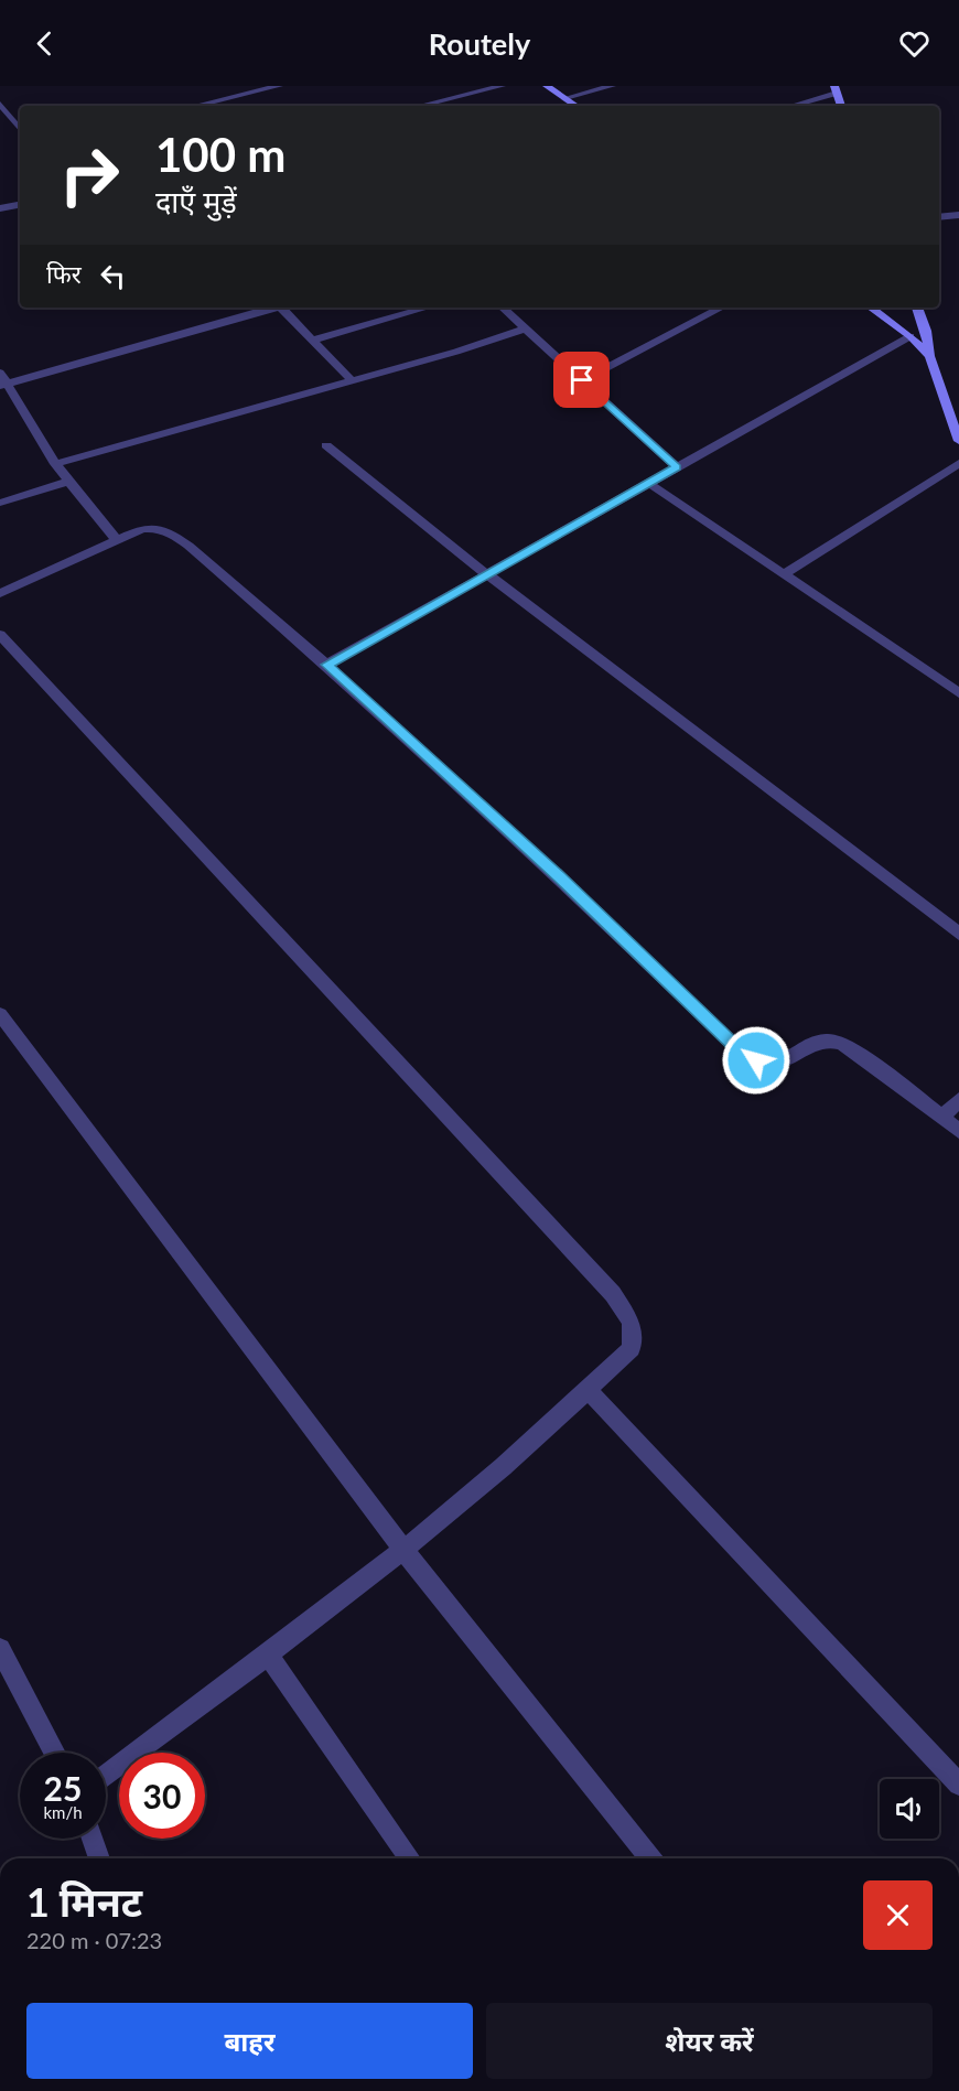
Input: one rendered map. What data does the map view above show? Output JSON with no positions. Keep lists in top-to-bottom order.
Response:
{
  "page": {
    "header": "Routely",
    "turn": ["100 m", "दाएँ मुड़ें"],
    "then": "फिर",
    "speed": "25 km/h",
    "limit": "30",
    "heading": ["1 मिनट", "220 m · 07:23"],
    "buttons": ["बाहर", "शेयर करें"]
  }
}
